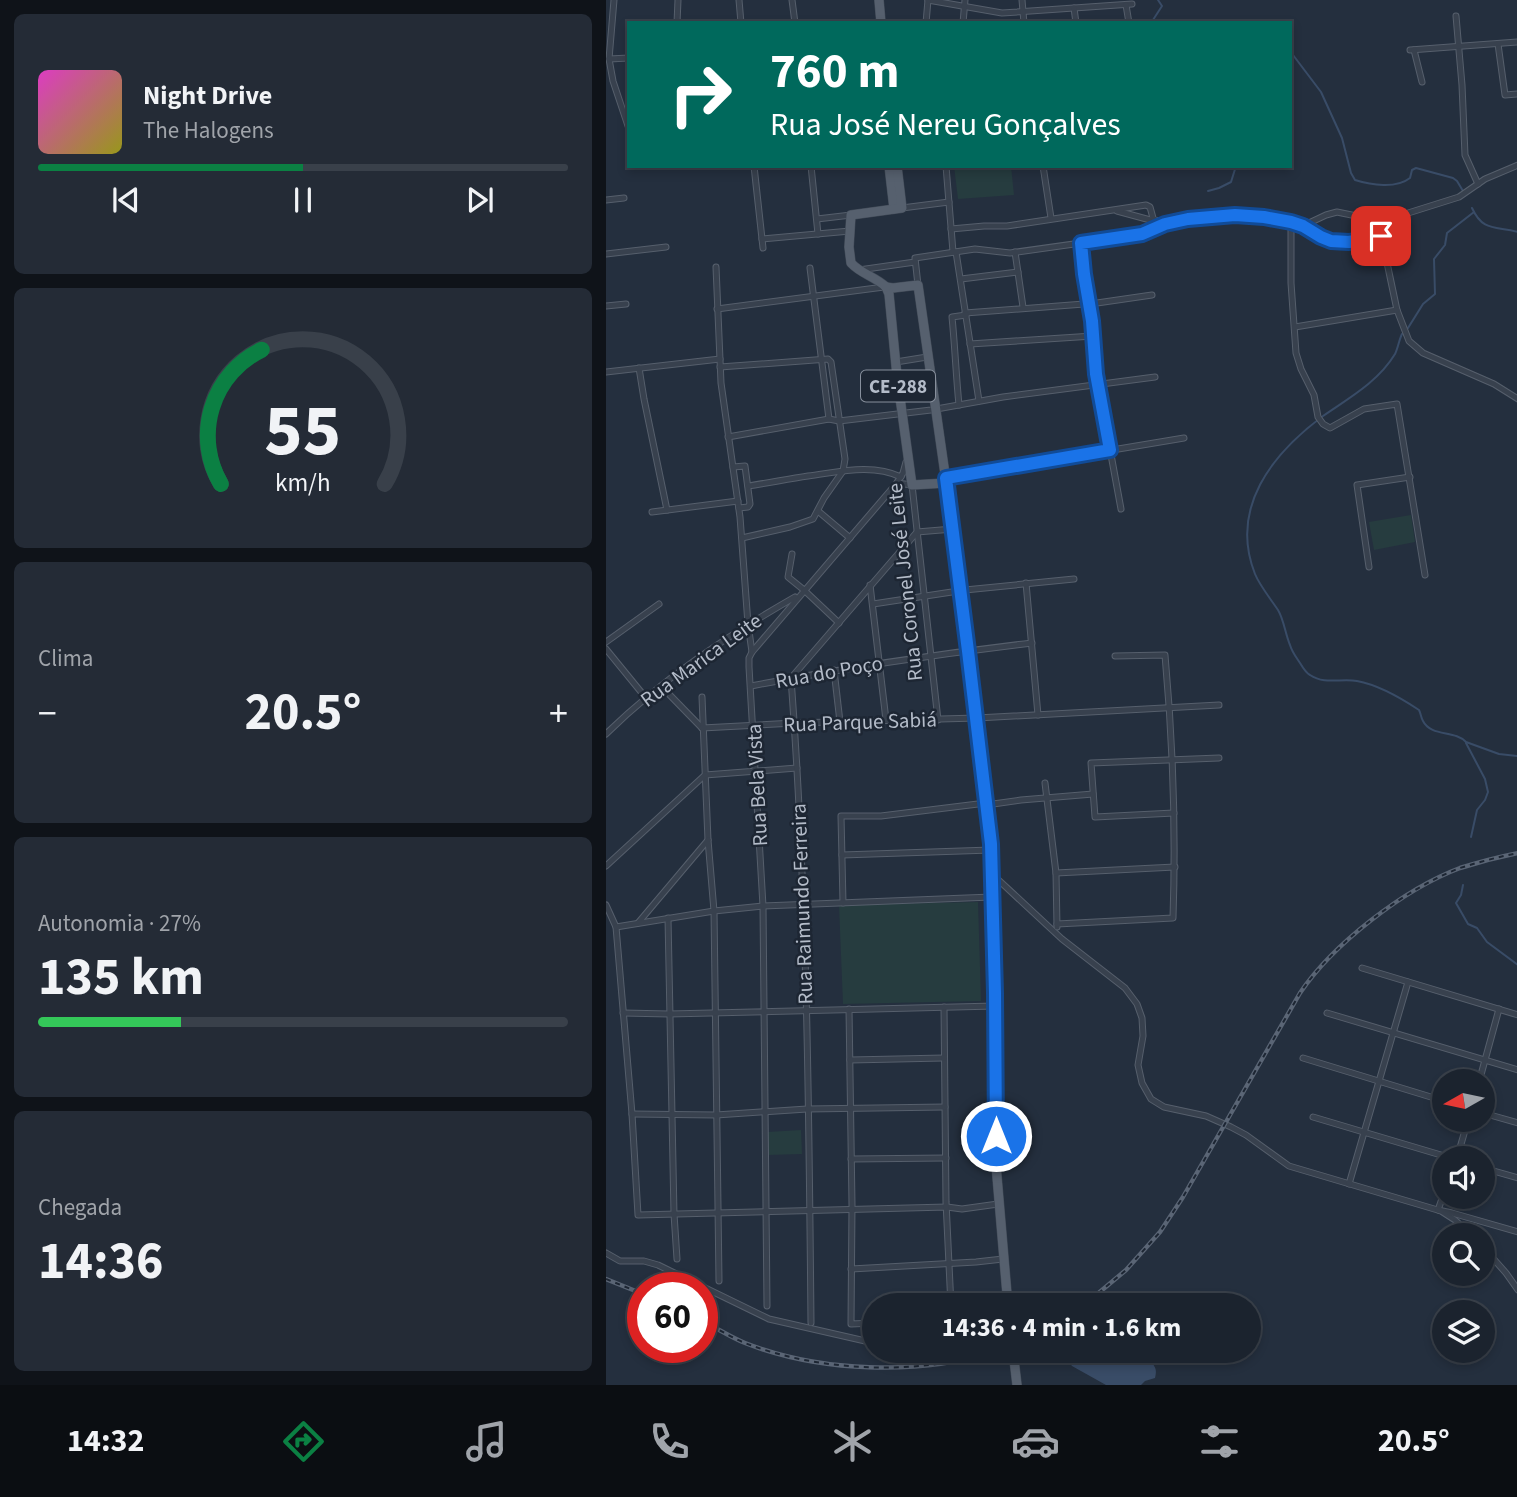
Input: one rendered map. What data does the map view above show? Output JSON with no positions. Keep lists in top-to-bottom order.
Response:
{
  "streets": {
    "main road": ["CE-288", "Rua Coronel José Leite"],
    "street": [
      "Rua Marica Leite",
      "Rua do Poço",
      "Rua Parque Sabiá",
      "Rua Bela Vista",
      "Rua Raimundo Ferreira"
    ]
  },
  "crossings": [
    ["CE-288", "Rua do Poço"],
    ["CE-288", "Rua Parque Sabiá"],
    ["Rua Coronel José Leite", "Rua do Poço"],
    ["Rua Coronel José Leite", "Rua Parque Sabiá"],
    ["Rua Marica Leite", "Rua Bela Vista"],
    ["Rua do Poço", "Rua Bela Vista"],
    ["Rua do Poço", "Rua Raimundo Ferreira"],
    ["Rua Parque Sabiá", "Rua Bela Vista"],
    ["Rua Parque Sabiá", "Rua Raimundo Ferreira"]
  ],
  "north": "left",
  "page": {
    "turn": ["760 m", "Rua José Nereu Gonçalves"],
    "song": ["Night Drive", "The Halogens"],
    "tile": [
      "Clima",
      ["Autonomia · 27%", "135 km"],
      ["Chegada", "14:36"]
    ],
    "heat": ["−", "20.5°", "+"],
    "limit": "60",
    "trip": "14:36 · 4 min · 1.6 km",
    "tabs": ["14:32", "20.5°"],
    "gauge": ["55", "km/h"]
  }
}
